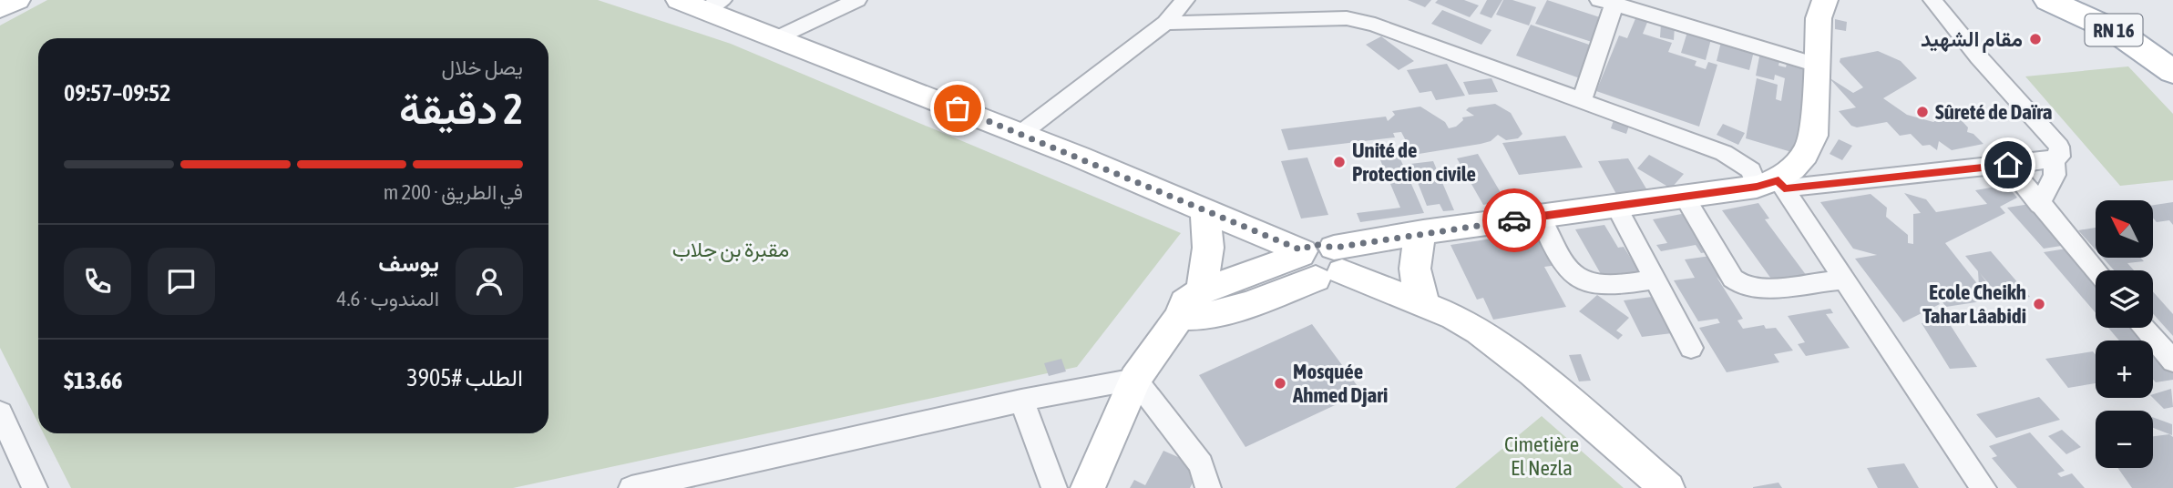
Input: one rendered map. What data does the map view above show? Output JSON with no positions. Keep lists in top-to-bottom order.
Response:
{
  "streets": {
    "main road": ["RN 16"]
  },
  "parks": ["مقبرة بن جلاب", "Cimetière El Nezla"],
  "places": [
    "مقام الشهيد",
    "Sûreté de Daïra",
    "Unité de Protection civile",
    "Ecole Cheikh Tahar Lâabidi",
    "Mosquée Ahmed Djari"
  ],
  "north": "top left",
  "page": {
    "heading": ["2 دقيقة", "يصل خلال", "09:52–09:57"],
    "panel": [
      "يوسف",
      "المندوب · 4.6",
      "الطلب #3905",
      "$13.66"
    ],
    "bar": "في الطريق · 200 m",
    "map_buttons": ["+", "−"]
  }
}
